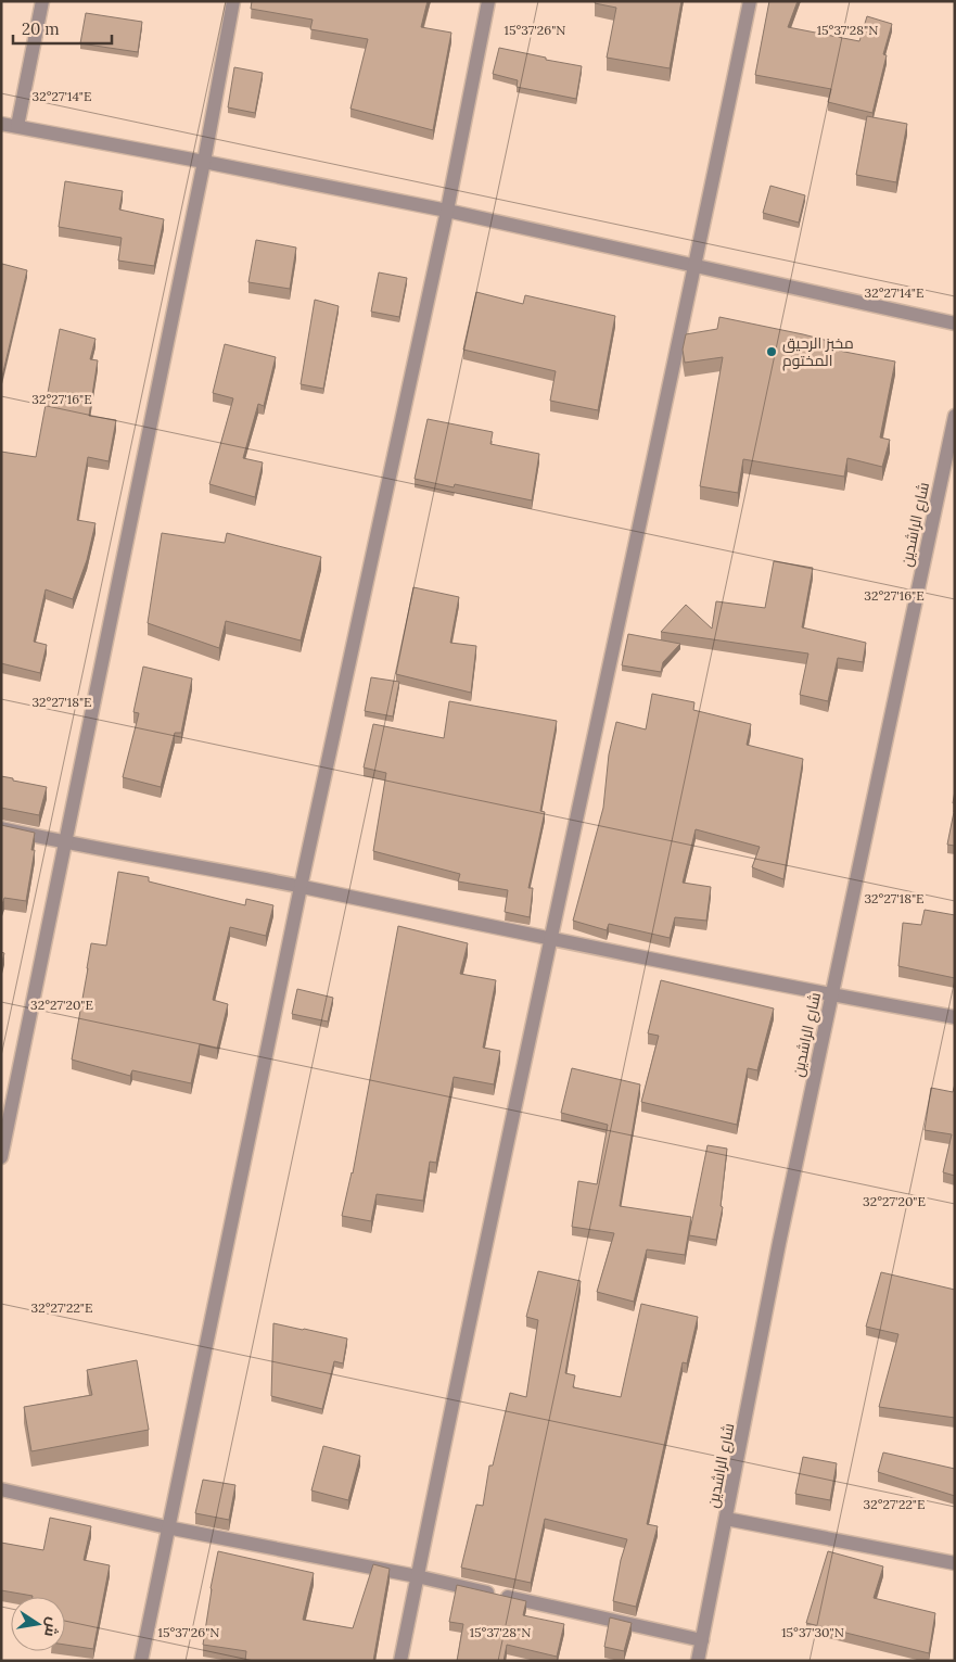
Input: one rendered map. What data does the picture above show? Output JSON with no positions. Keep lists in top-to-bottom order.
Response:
{
  "streets": {
    "street": ["شارع الراشدين"]
  },
  "places": ["مخبز الرحيق المختوم"],
  "scale_bar": "20 m",
  "north": "right",
  "coordinates": [
    "15°37'26\"N",
    "15°37'28\"N",
    "32°27'14\"E",
    "32°27'16\"E",
    "32°27'18\"E",
    "32°27'20\"E",
    "32°27'22\"E",
    "15°37'30\"N"
  ]
}
